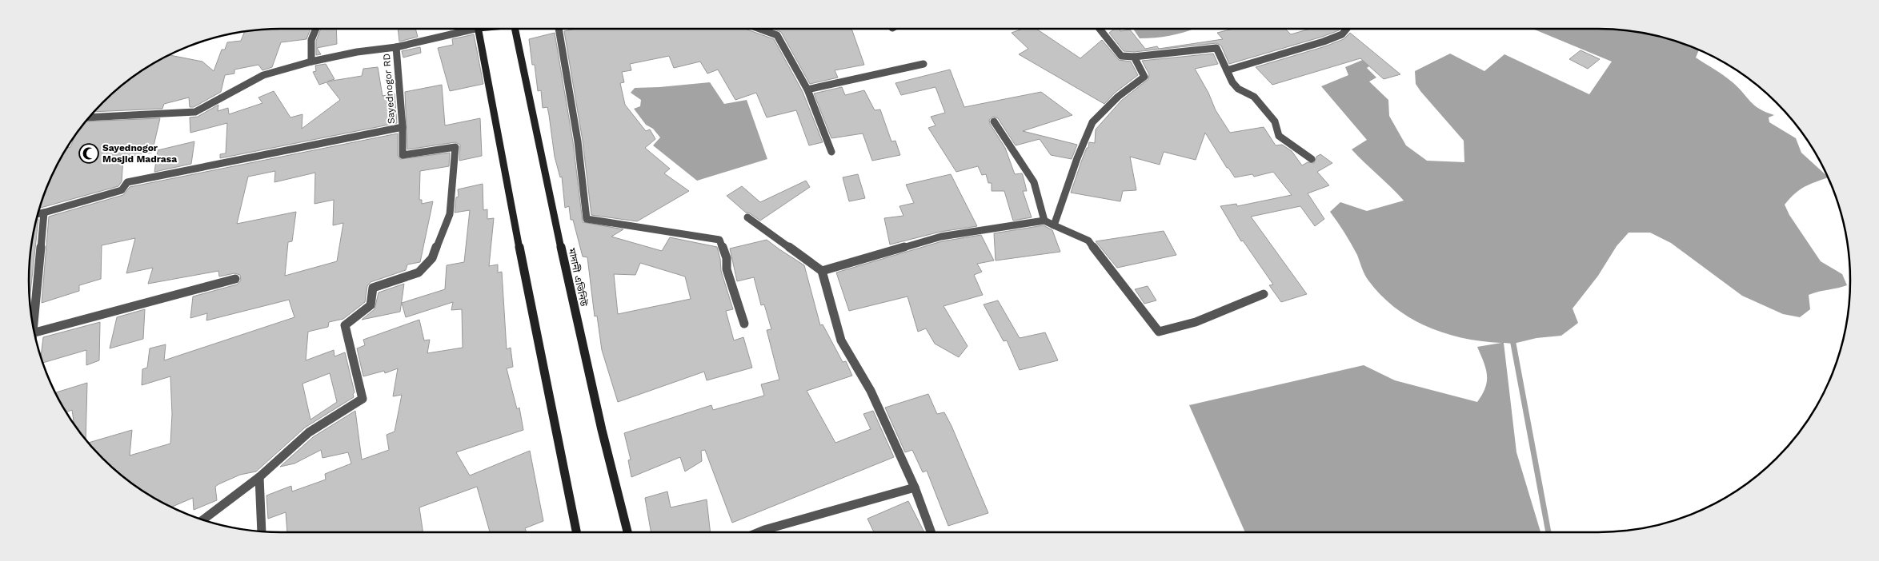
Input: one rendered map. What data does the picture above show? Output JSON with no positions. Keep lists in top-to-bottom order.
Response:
{
  "streets": {
    "main road": ["মাদানী এভিনিউ"],
    "street": ["Sayednogor RD"]
  },
  "places": {
    "mosque": ["Sayednogor Mosjid Madrasa"]
  }
}
